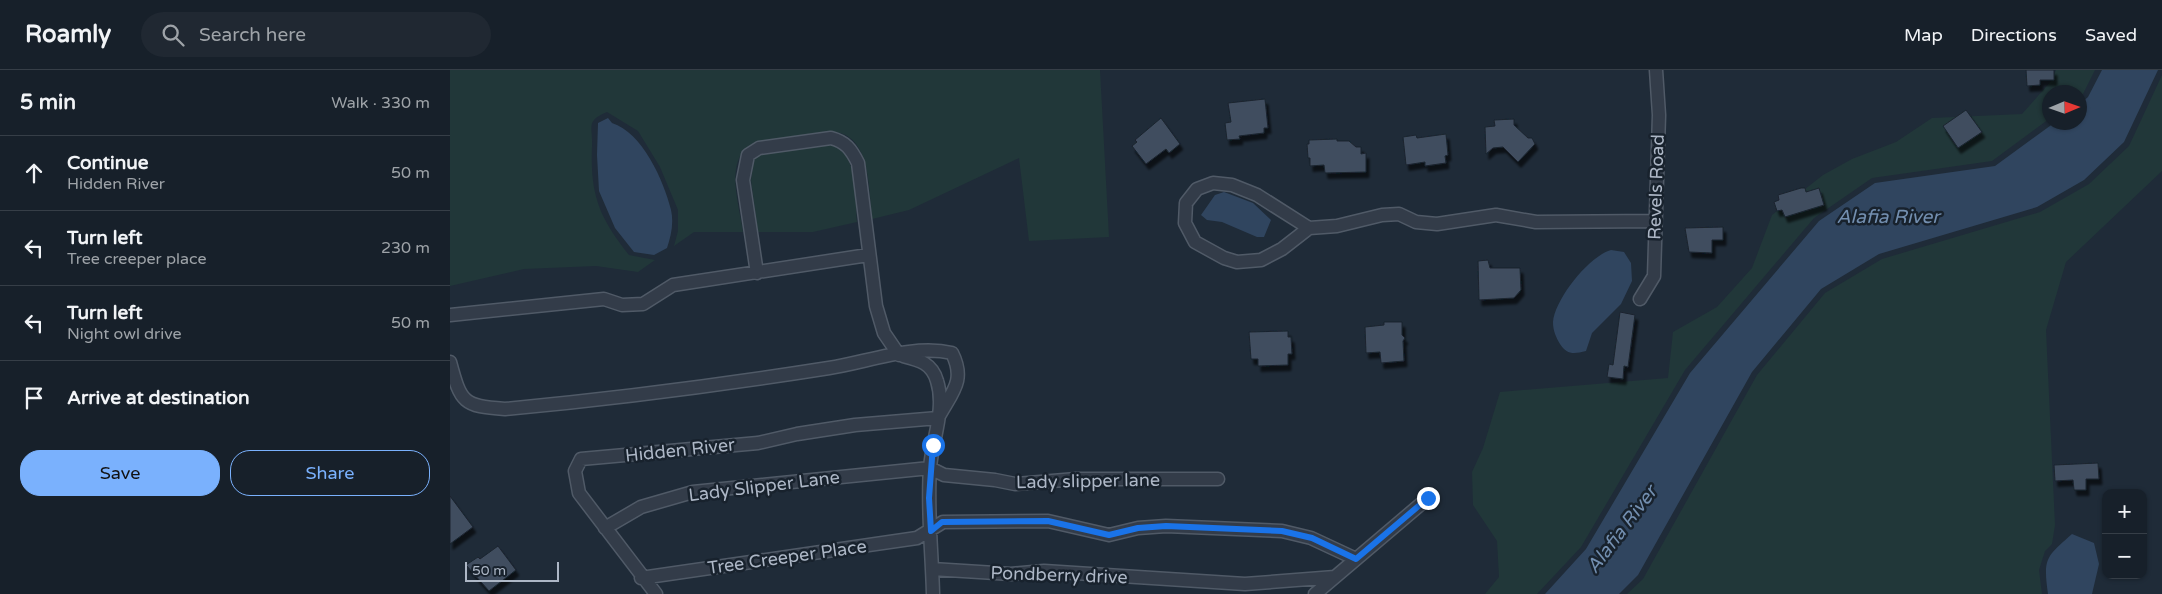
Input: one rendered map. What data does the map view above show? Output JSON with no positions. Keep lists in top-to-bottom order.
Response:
{
  "streets": {
    "street": [
      "Revels Road",
      "Hidden River",
      "Lady slipper lane",
      "Lady Slipper Lane",
      "Tree Creeper Place",
      "Pondberry drive"
    ]
  },
  "crossings": [
    ["Hidden River", "Lady Slipper Lane"],
    ["Hidden River", "Tree Creeper Place"],
    ["Lady slipper lane", "Lady Slipper Lane"]
  ],
  "water": ["Alafia River"],
  "scale_bar": "50 m",
  "north": "right",
  "page": {
    "header": "Roamly",
    "search": "Search here",
    "nav": ["Map", "Directions", "Saved"],
    "heading": ["5 min", "Walk · 330 m"],
    "list": [
      ["Continue", "Hidden River", "50 m"],
      ["Turn left", "Tree creeper place", "230 m"],
      ["Turn left", "Night owl drive", "50 m"],
      "Arrive at destination"
    ],
    "buttons": ["Save", "Share"],
    "map_buttons": ["+", "−"],
    "scale": "50 m"
  }
}
